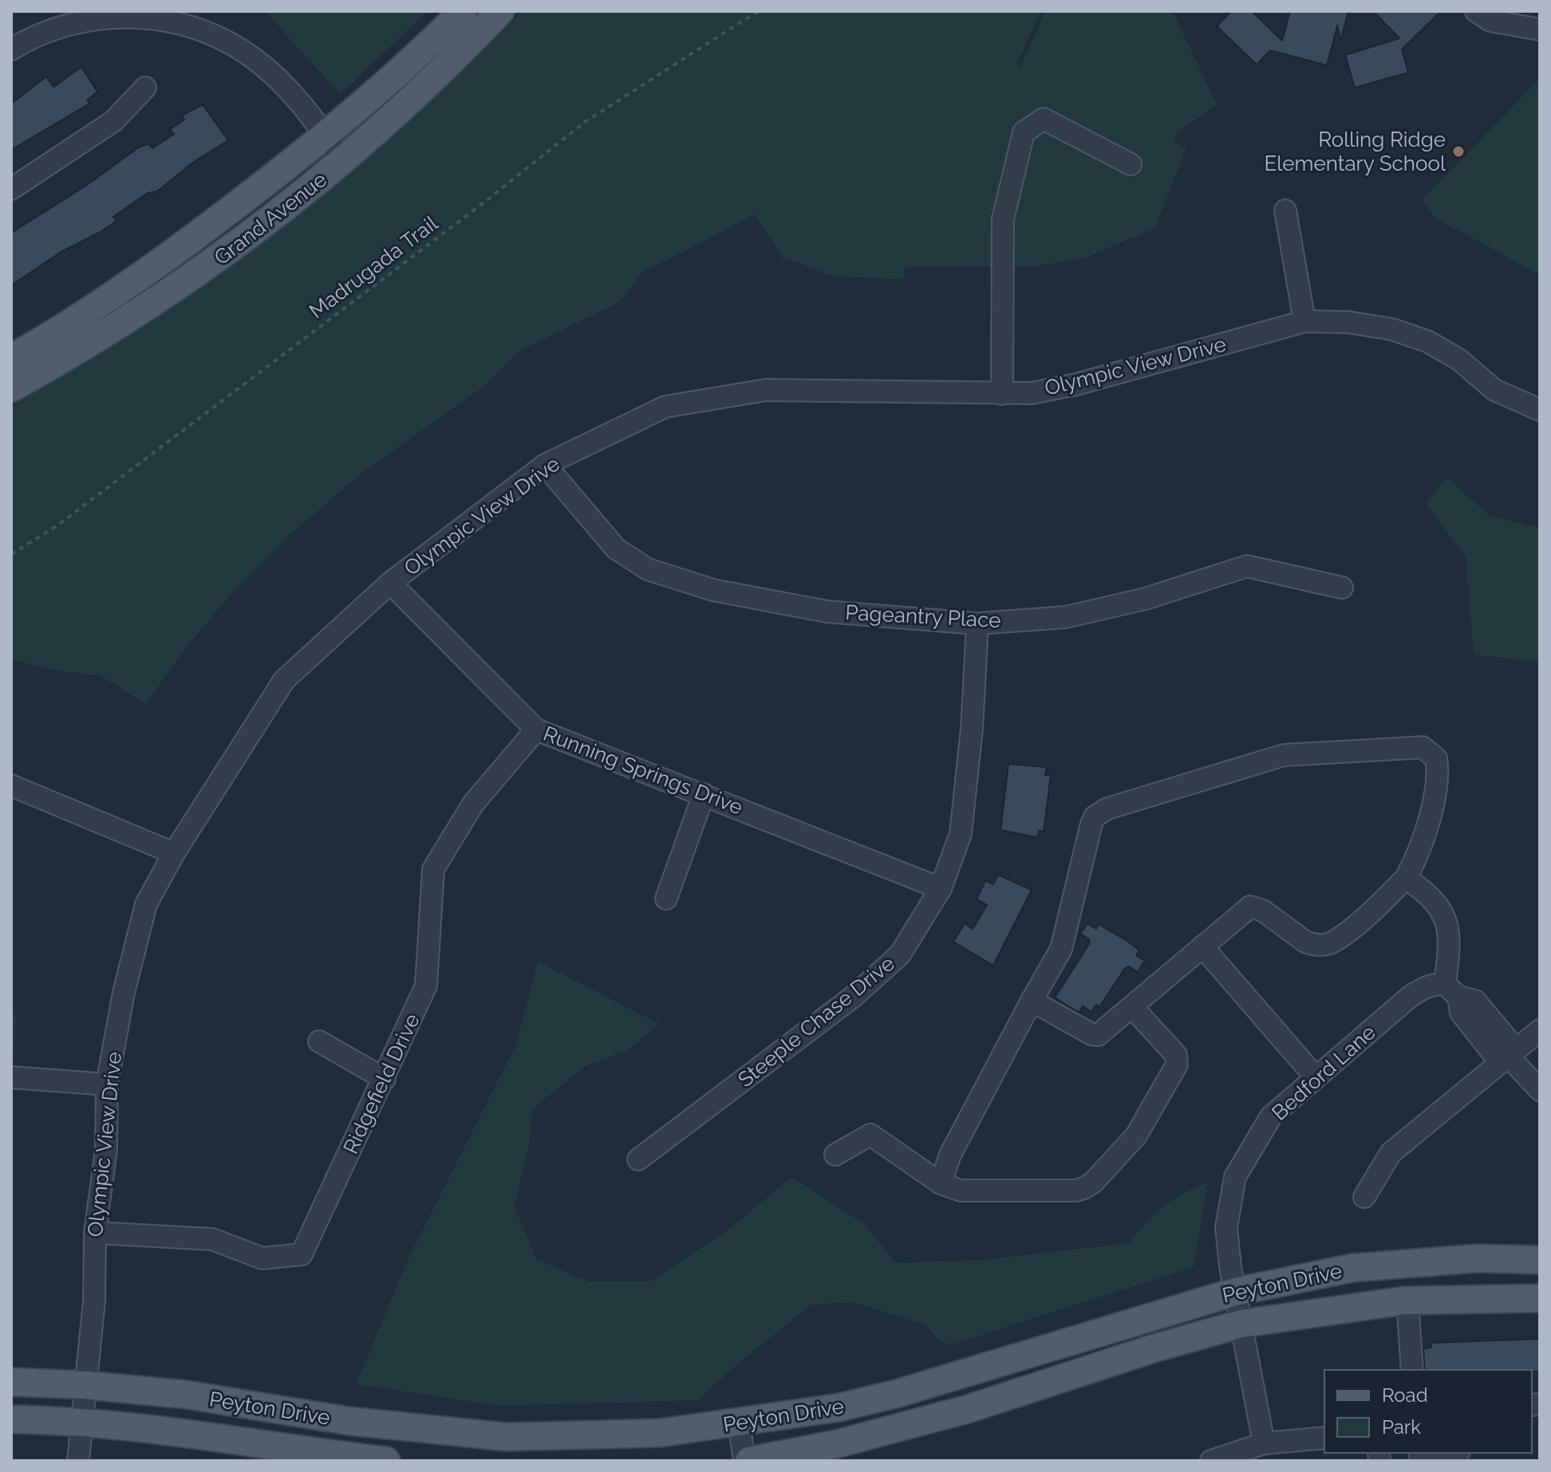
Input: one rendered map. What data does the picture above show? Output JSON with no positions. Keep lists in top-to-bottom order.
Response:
{
  "streets": {
    "main road": ["Grand Avenue", "Peyton Drive"],
    "street": [
      "Olympic View Drive",
      "Pageantry Place",
      "Running Springs Drive",
      "Steeple Chase Drive",
      "Bedford Lane",
      "Ridgefield Drive"
    ],
    "path": ["Madrugada Trail"]
  },
  "crossings": [
    ["Olympic View Drive", "Pageantry Place"],
    ["Olympic View Drive", "Running Springs Drive"],
    ["Olympic View Drive", "Ridgefield Drive"],
    ["Olympic View Drive", "Peyton Drive"],
    ["Pageantry Place", "Steeple Chase Drive"],
    ["Running Springs Drive", "Steeple Chase Drive"],
    ["Running Springs Drive", "Ridgefield Drive"],
    ["Bedford Lane", "Peyton Drive"]
  ],
  "places": ["Rolling Ridge Elementary School"],
  "legend": ["Road", "Park"]
}
